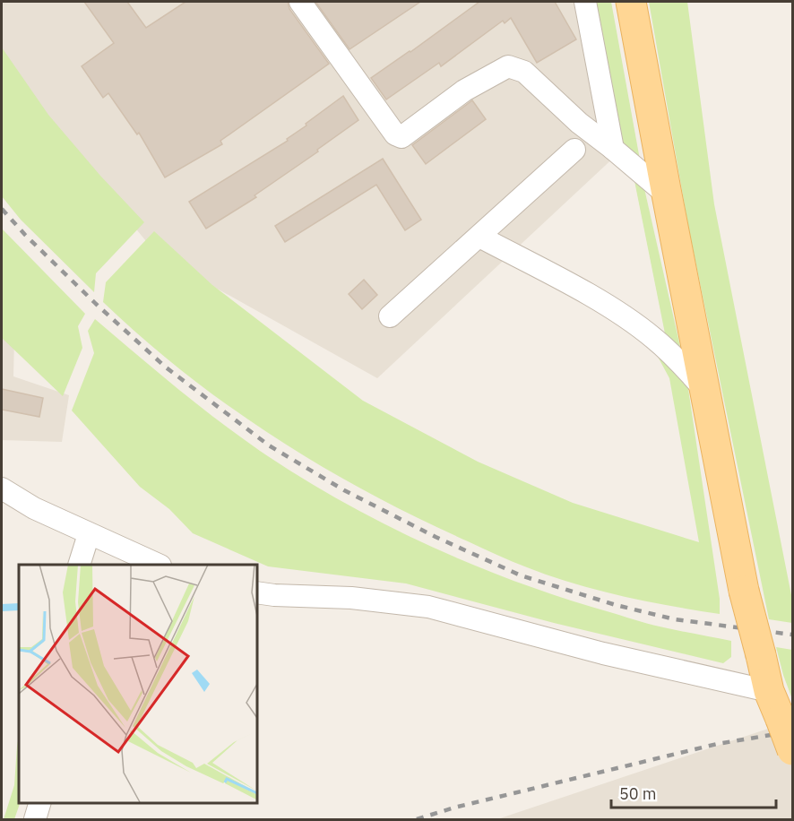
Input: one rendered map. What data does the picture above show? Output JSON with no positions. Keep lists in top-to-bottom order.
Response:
{
  "scale_bar": "50 m"
}
